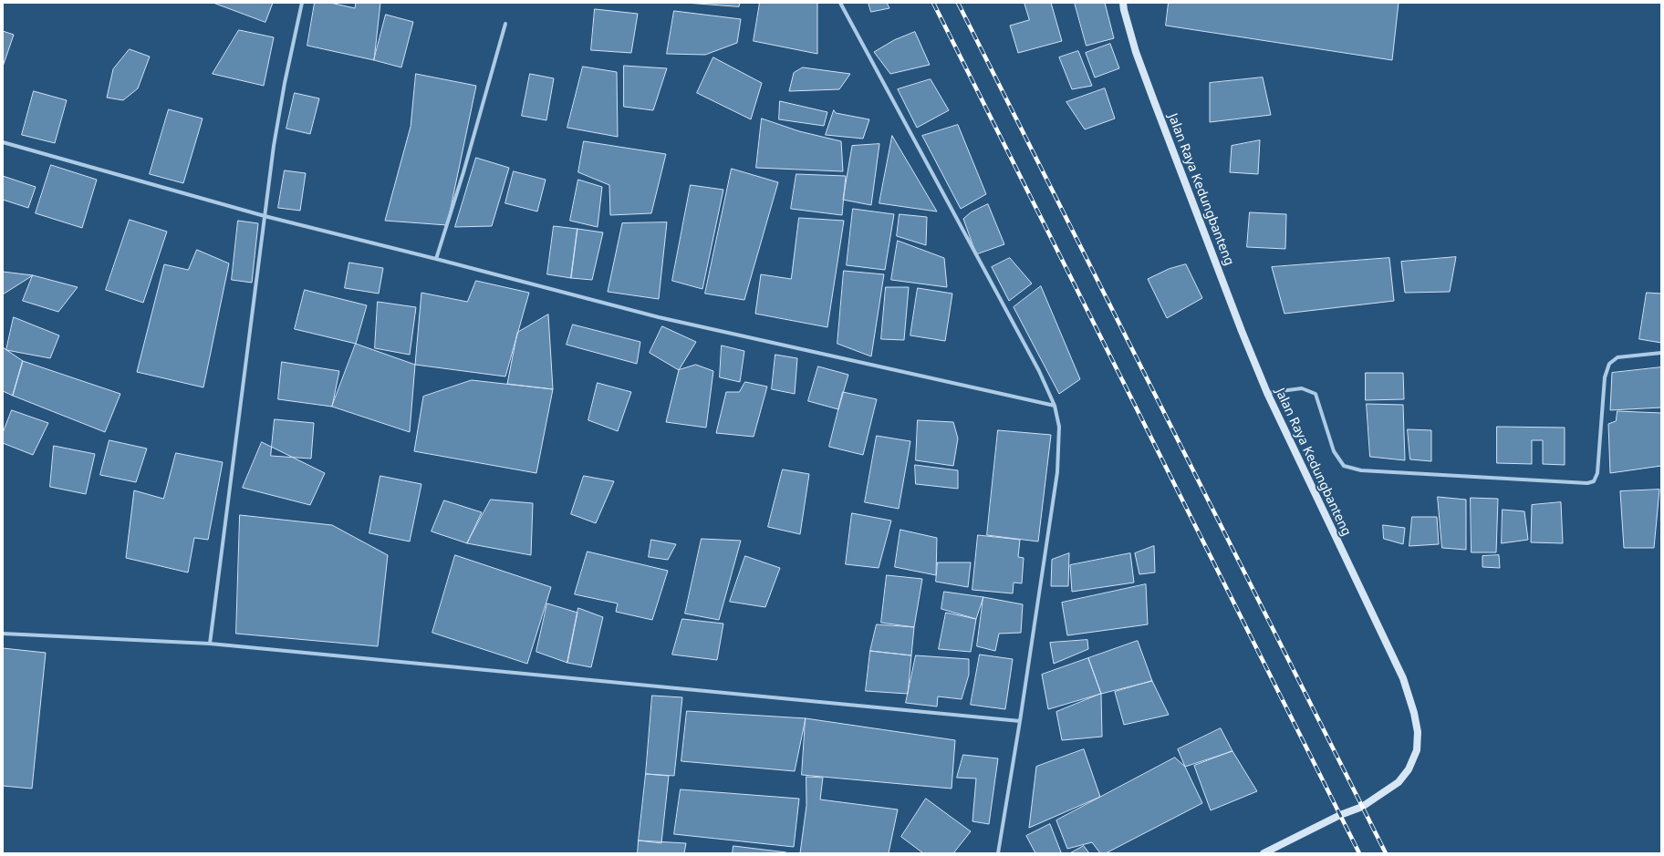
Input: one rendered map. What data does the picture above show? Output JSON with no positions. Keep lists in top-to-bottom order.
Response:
{
  "streets": {
    "street": ["Jalan Raya Kedungbanteng"]
  }
}
